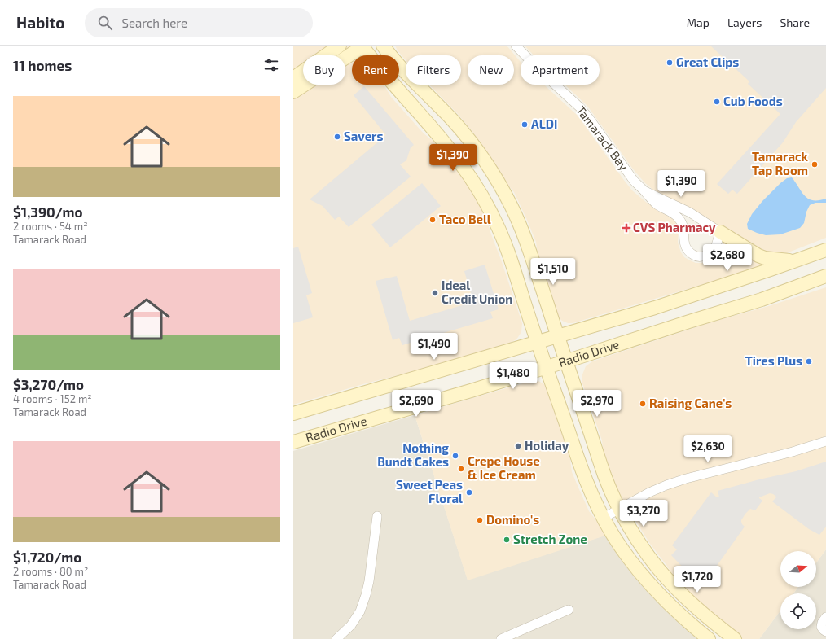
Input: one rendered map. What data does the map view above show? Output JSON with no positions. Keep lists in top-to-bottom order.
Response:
{
  "streets": {
    "street": ["Tamarack Bay", "Radio Drive"]
  },
  "places": {
    "other": [
      "Great Clips",
      "Cub Foods",
      "ALDI",
      "Savers",
      "Tamarack Tap Room",
      "Taco Bell",
      "Ideal Credit Union",
      "Tires Plus",
      "Raising Cane's",
      "Holiday",
      "Nothing Bundt Cakes",
      "Crepe House & Ice Cream",
      "Sweet Peas Floral",
      "Domino's",
      "Stretch Zone"
    ],
    "health": ["CVS Pharmacy"]
  },
  "north": "right",
  "page": {
    "header": "Habito",
    "search": "Search here",
    "nav": ["Map", "Layers", "Share"],
    "heading": "11 homes",
    "chip": [
      "Buy",
      "Rent",
      "Filters",
      "New",
      "Apartment"
    ],
    "list": [
      {
        "name": "$1,390/mo",
        "note": "2 rooms · 54 m² · Tamarack Road"
      },
      {
        "name": "$3,270/mo",
        "note": "4 rooms · 152 m² · Tamarack Road"
      },
      {
        "name": "$1,720/mo",
        "note": "2 rooms · 80 m² · Tamarack Road"
      }
    ],
    "price": [
      "$1,390",
      "$1,390",
      "$2,680",
      "$1,510",
      "$1,490",
      "$1,480",
      "$2,690",
      "$2,970",
      "$2,630",
      "$3,270",
      "$1,720"
    ]
  }
}
